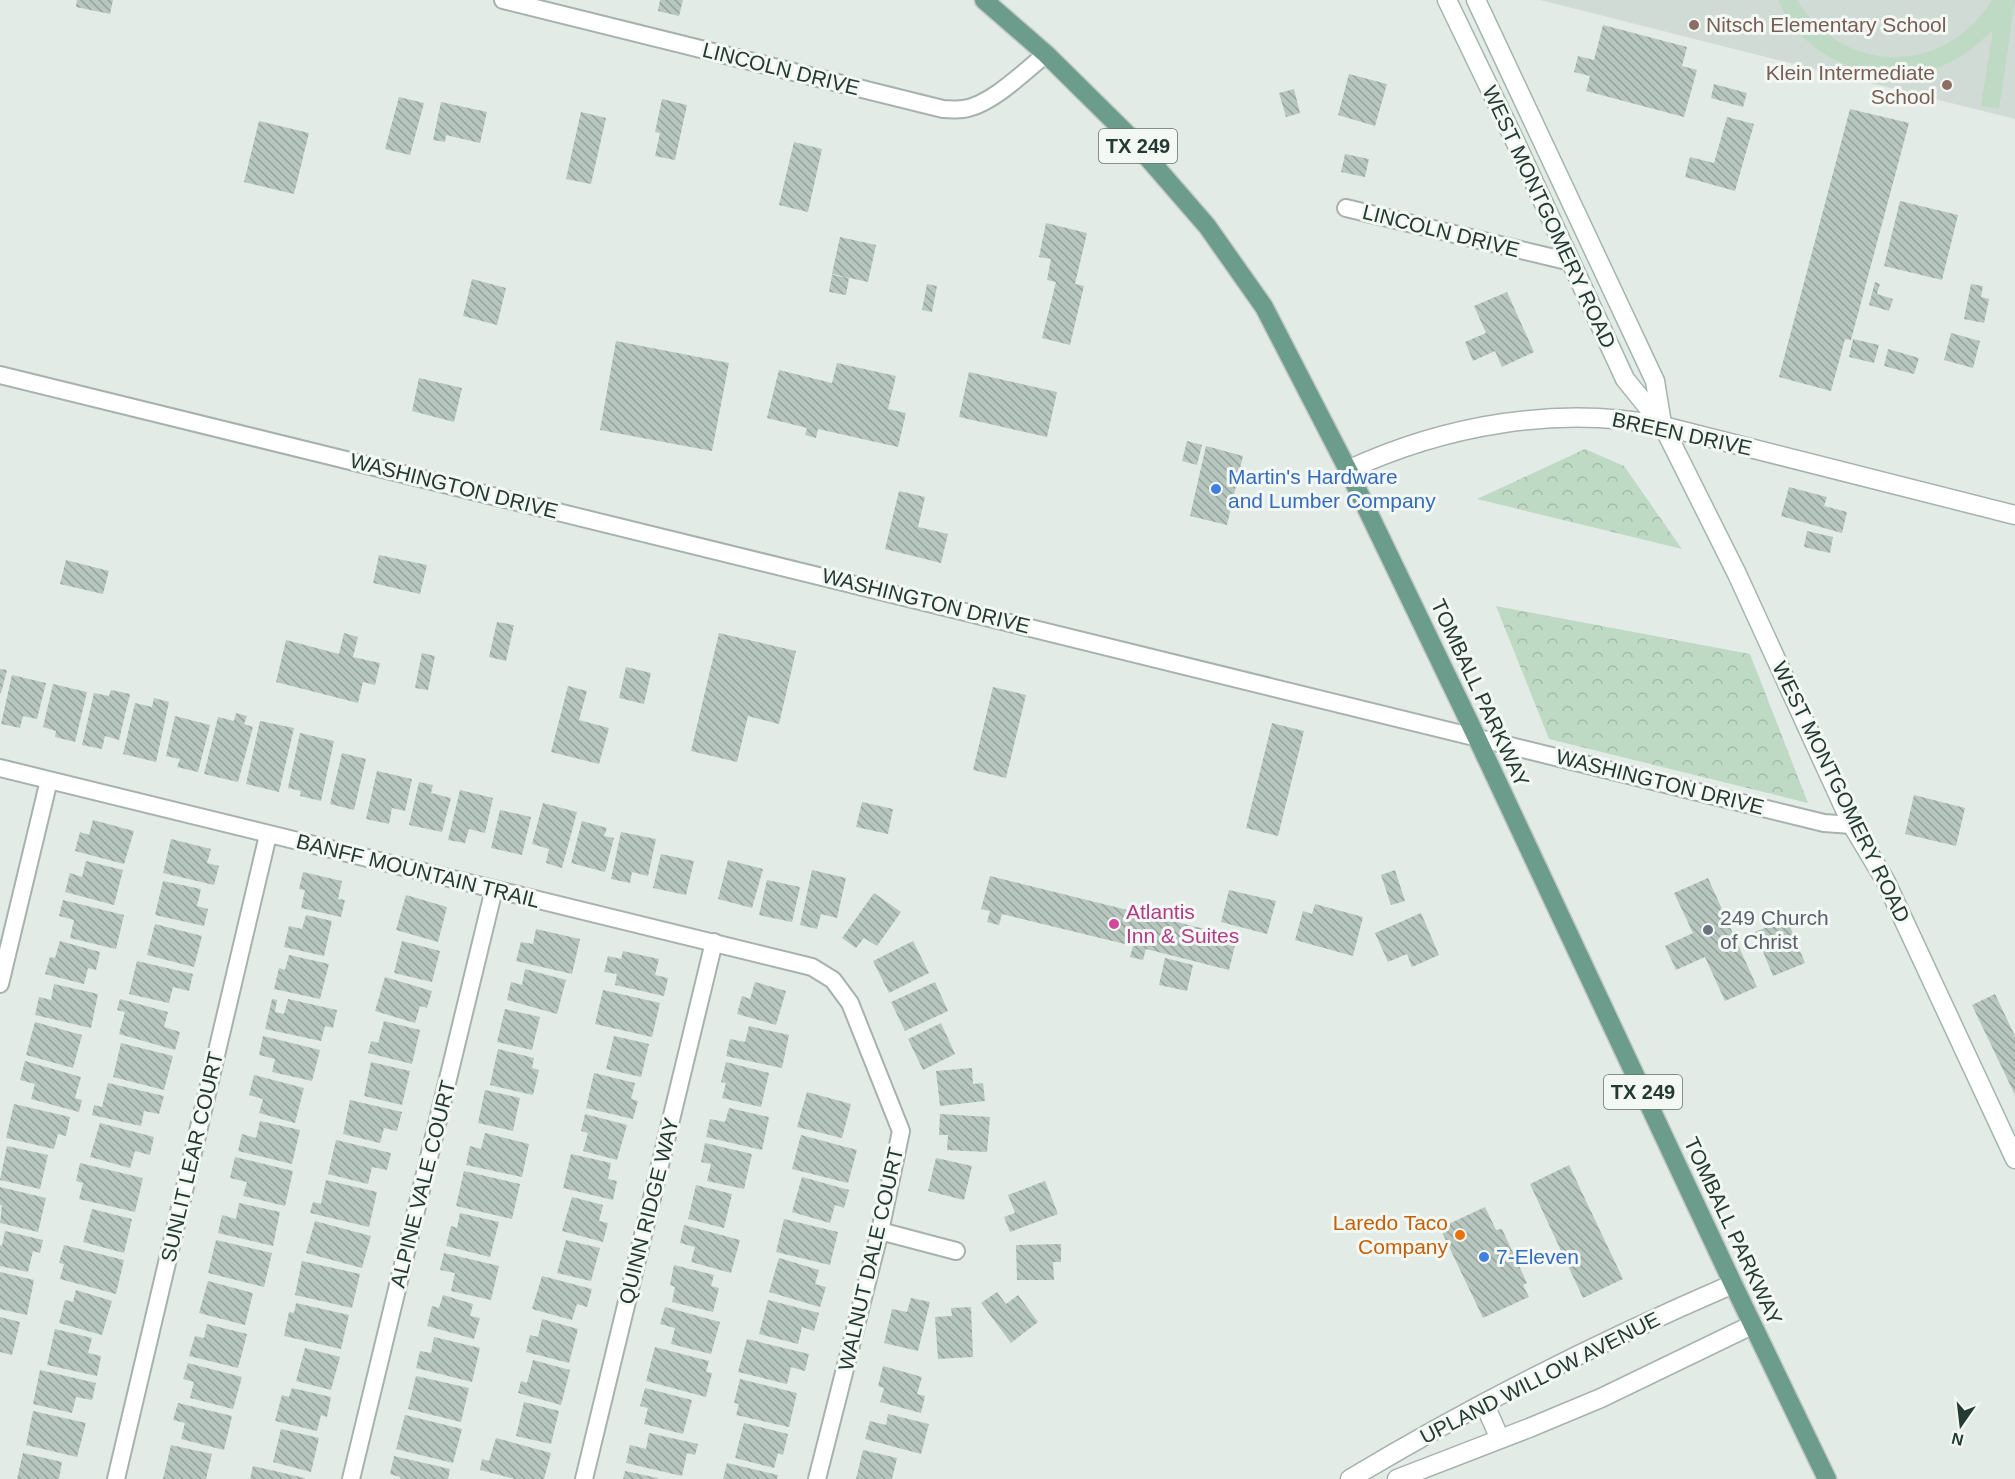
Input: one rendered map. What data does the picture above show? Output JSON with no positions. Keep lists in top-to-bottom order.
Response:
{
  "streets": {
    "main road": [
      "TX 249",
      "WEST MONTGOMERY ROAD",
      "BREEN DRIVE",
      "TOMBALL PARKWAY",
      "UPLAND WILLOW AVENUE"
    ],
    "street": [
      "LINCOLN DRIVE",
      "WASHINGTON DRIVE",
      "BANFF MOUNTAIN TRAIL",
      "SUNLIT LEAR COURT",
      "ALPINE VALE COURT",
      "QUINN RIDGE WAY",
      "WALNUT DALE COURT"
    ]
  },
  "crossings": [
    ["LINCOLN DRIVE", "WEST MONTGOMERY ROAD"],
    ["LINCOLN DRIVE", "TOMBALL PARKWAY"],
    ["WEST MONTGOMERY ROAD", "BREEN DRIVE"],
    ["WEST MONTGOMERY ROAD", "WASHINGTON DRIVE"],
    ["BREEN DRIVE", "TOMBALL PARKWAY"],
    ["WASHINGTON DRIVE", "TOMBALL PARKWAY"],
    ["TOMBALL PARKWAY", "UPLAND WILLOW AVENUE"],
    ["BANFF MOUNTAIN TRAIL", "SUNLIT LEAR COURT"],
    ["BANFF MOUNTAIN TRAIL", "ALPINE VALE COURT"],
    ["BANFF MOUNTAIN TRAIL", "QUINN RIDGE WAY"],
    ["BANFF MOUNTAIN TRAIL", "WALNUT DALE COURT"]
  ],
  "places": [
    "Nitsch Elementary School",
    "Klein Intermediate School",
    "Martin's Hardware and Lumber Company",
    "Atlantis Inn & Suites",
    "249 Church of Christ",
    "Laredo Taco Company",
    "7-Eleven"
  ],
  "north": "bottom"
}
